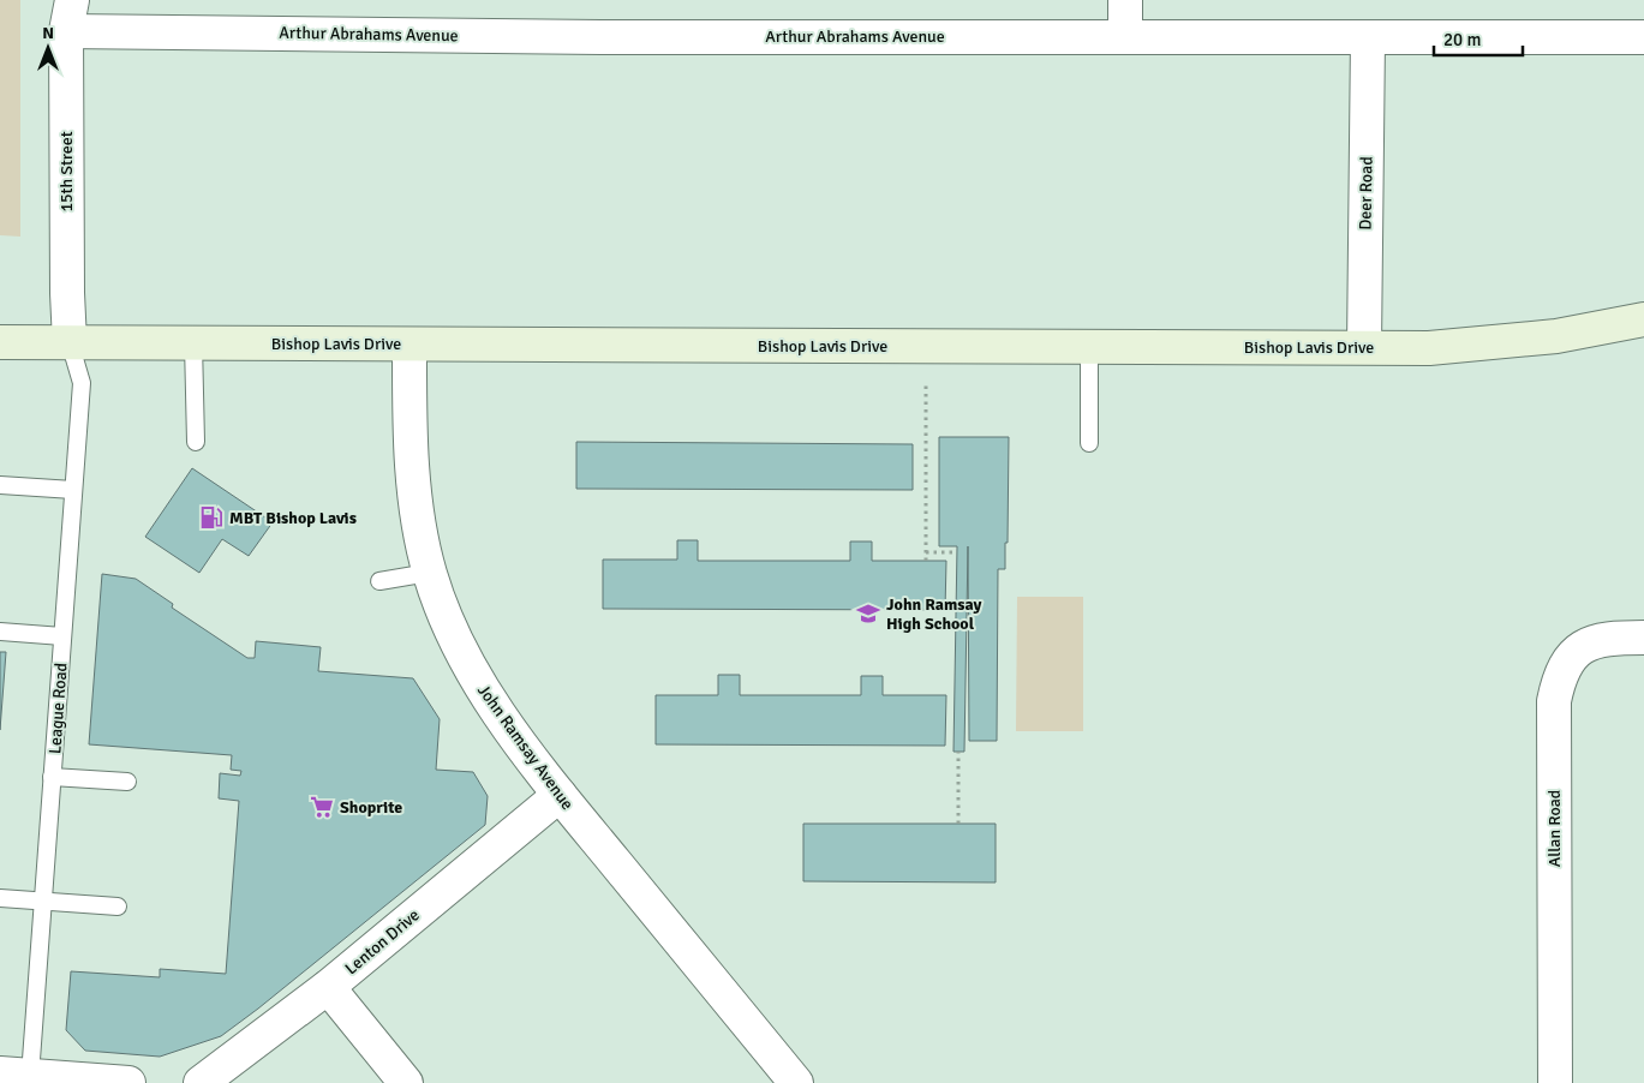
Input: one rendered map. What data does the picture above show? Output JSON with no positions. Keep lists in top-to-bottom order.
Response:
{
  "streets": {
    "street": [
      "Arthur Abrahams Avenue",
      "15th Street",
      "Deer Road",
      "Bishop Lavis Drive",
      "John Ramsay Avenue",
      "Allan Road",
      "Lenton Drive"
    ],
    "lane": ["League Road"]
  },
  "crossings": [
    ["Arthur Abrahams Avenue", "15th Street"],
    ["Arthur Abrahams Avenue", "Deer Road"],
    ["15th Street", "Bishop Lavis Drive"],
    ["15th Street", "League Road"],
    ["Deer Road", "Bishop Lavis Drive"],
    ["Bishop Lavis Drive", "League Road"],
    ["Bishop Lavis Drive", "John Ramsay Avenue"],
    ["John Ramsay Avenue", "Lenton Drive"]
  ],
  "places": {
    "fuel station": ["MBT Bishop Lavis"],
    "school or university": ["John Ramsay High School"],
    "supermarket": ["Shoprite"]
  },
  "scale_bar": "20 m",
  "north": "top"
}
